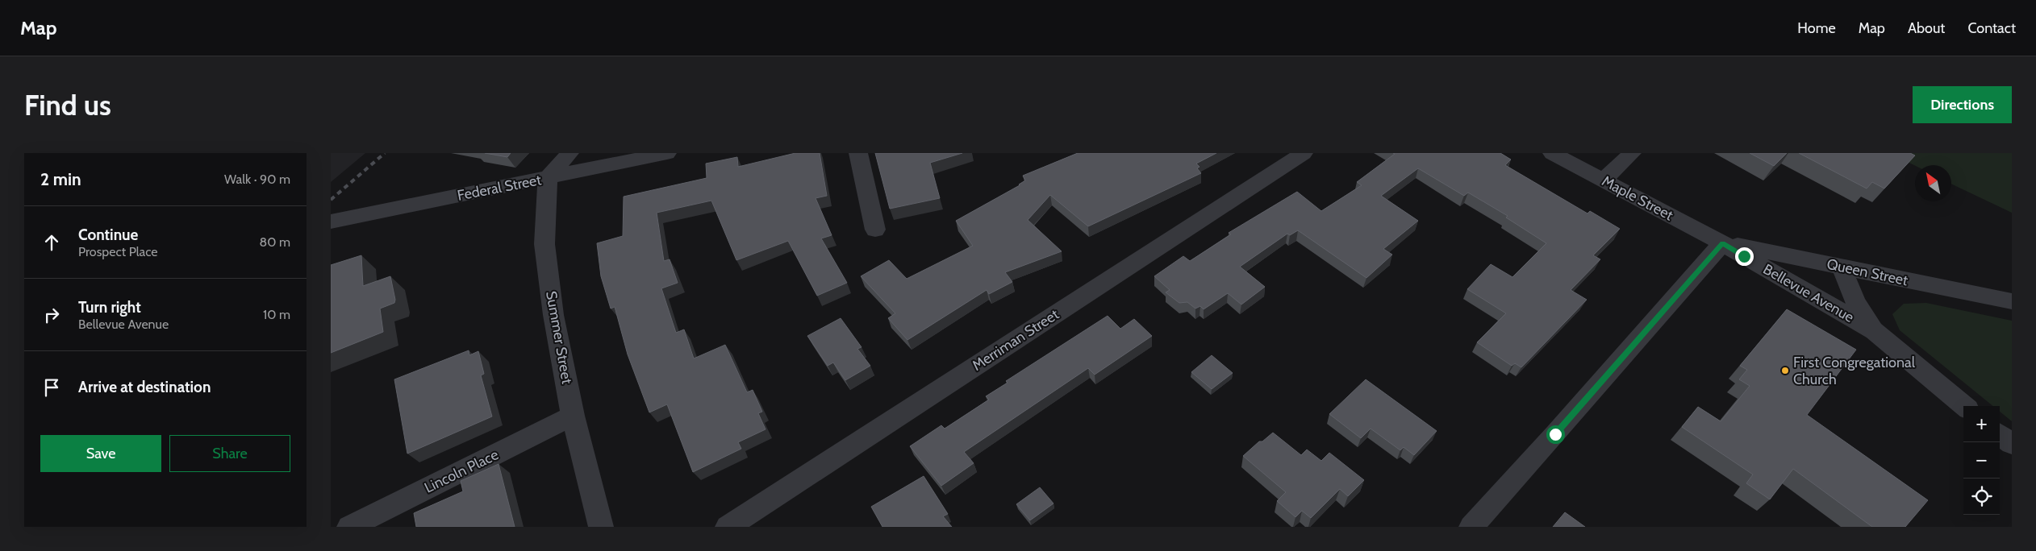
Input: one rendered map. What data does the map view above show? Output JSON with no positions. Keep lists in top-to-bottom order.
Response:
{
  "streets": {
    "street": [
      "Federal Street",
      "Maple Street",
      "Queen Street",
      "Bellevue Avenue",
      "Summer Street",
      "Merriman Street",
      "Lincoln Place"
    ]
  },
  "crossings": [
    ["Federal Street", "Summer Street"],
    ["Maple Street", "Queen Street"],
    ["Maple Street", "Bellevue Avenue"],
    ["Queen Street", "Bellevue Avenue"],
    ["Summer Street", "Lincoln Place"]
  ],
  "places": ["First Congregational Church"],
  "north": "top left",
  "page": {
    "header": "Map",
    "nav": [
      "Home",
      "Map",
      "About",
      "Contact"
    ],
    "buttons": [
      "Directions",
      ["Save", "Share"]
    ],
    "title": "Find us",
    "heading": ["2 min", "Walk · 90 m"],
    "list": [
      ["Continue", "Prospect Place", "80 m"],
      ["Turn right", "Bellevue Avenue", "10 m"],
      "Arrive at destination"
    ],
    "map_buttons": ["+", "−"]
  }
}
